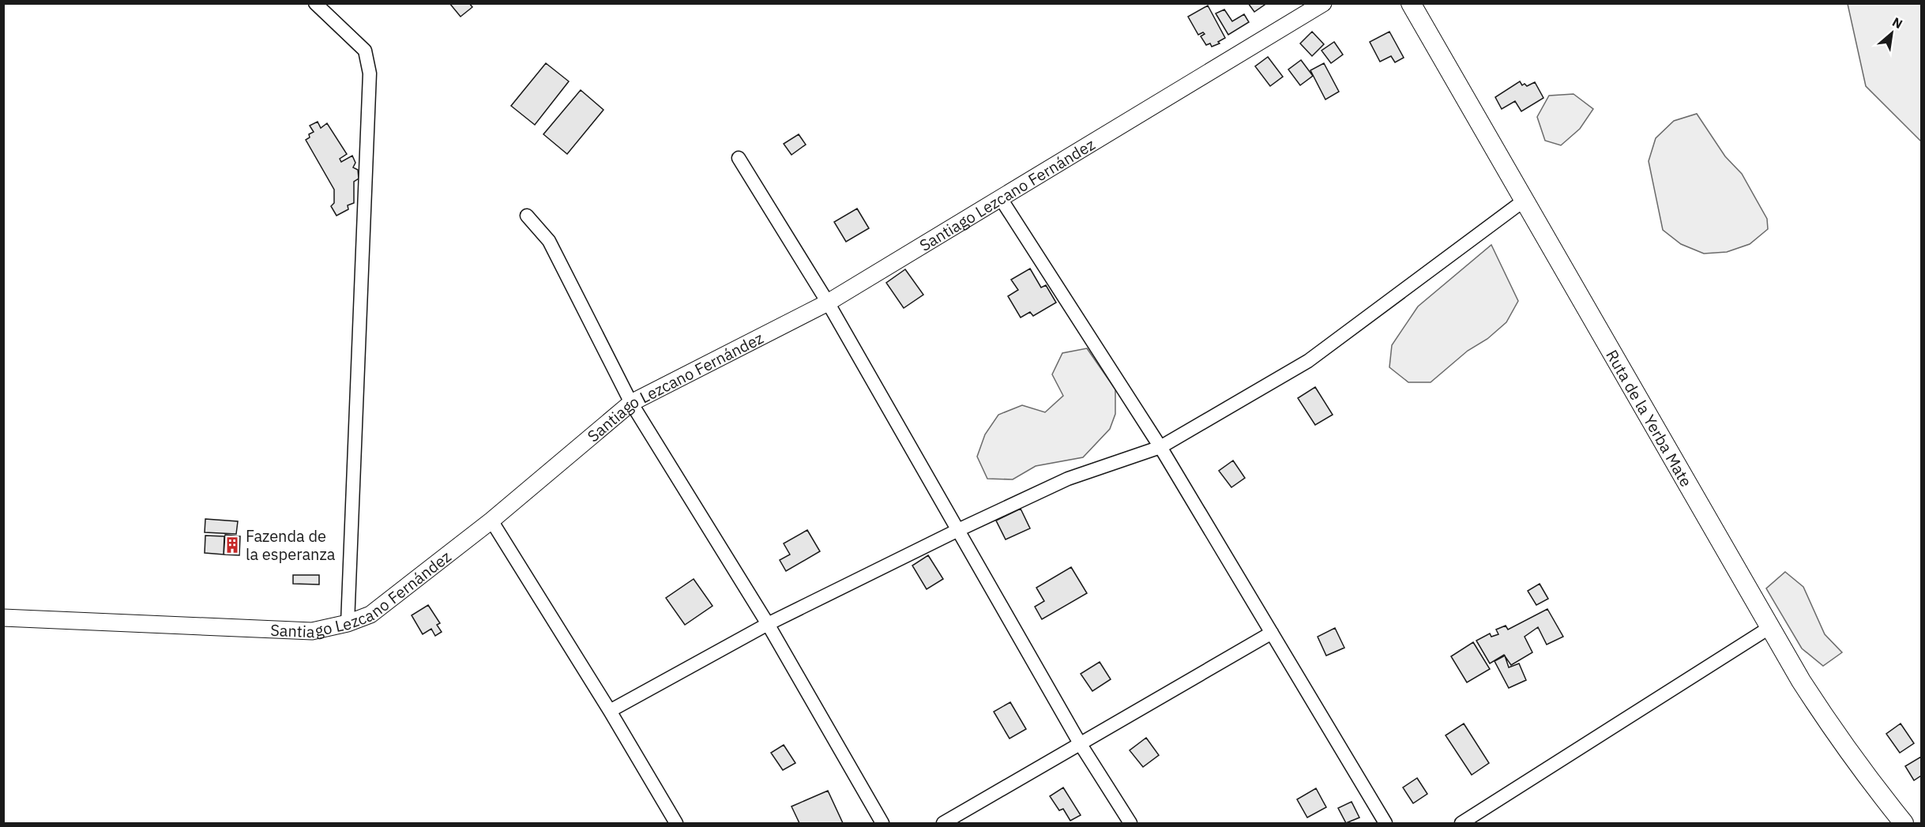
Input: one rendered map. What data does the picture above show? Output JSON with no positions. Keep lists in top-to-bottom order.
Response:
{
  "streets": {
    "main road": ["Ruta de la Yerba Mate"],
    "street": ["Santiago Lezcano Fernández"]
  },
  "places": {
    "building": ["Fazenda de la esperanza"]
  },
  "north": "top right"
}
